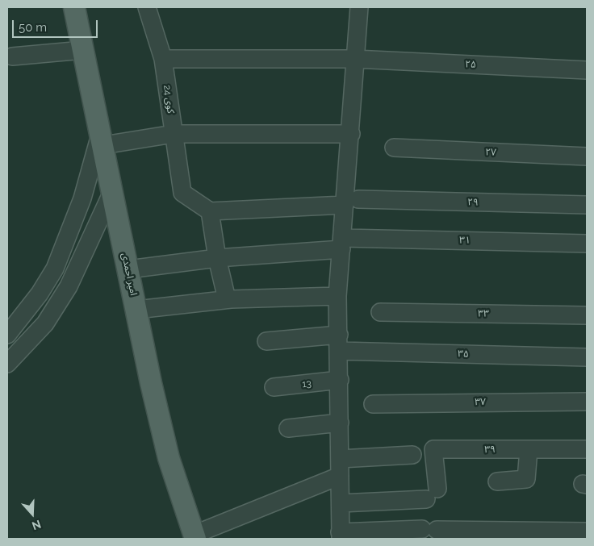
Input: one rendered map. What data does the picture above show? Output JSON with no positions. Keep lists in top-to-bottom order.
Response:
{
  "streets": {
    "main road": ["امیر احمدی"],
    "street": [
      "۲۵",
      "کوی 24",
      "۲۷",
      "۲۹",
      "۳۱",
      "۳۳",
      "۳۵",
      "13",
      "۳۷",
      "۳۹"
    ]
  },
  "crossings": [
    ["۲۵", "کوی 24"],
    ["کوی 24", "۲۹"],
    ["۳۱", "امیر احمدی"]
  ],
  "scale_bar": "50 m",
  "north": "bottom"
}
